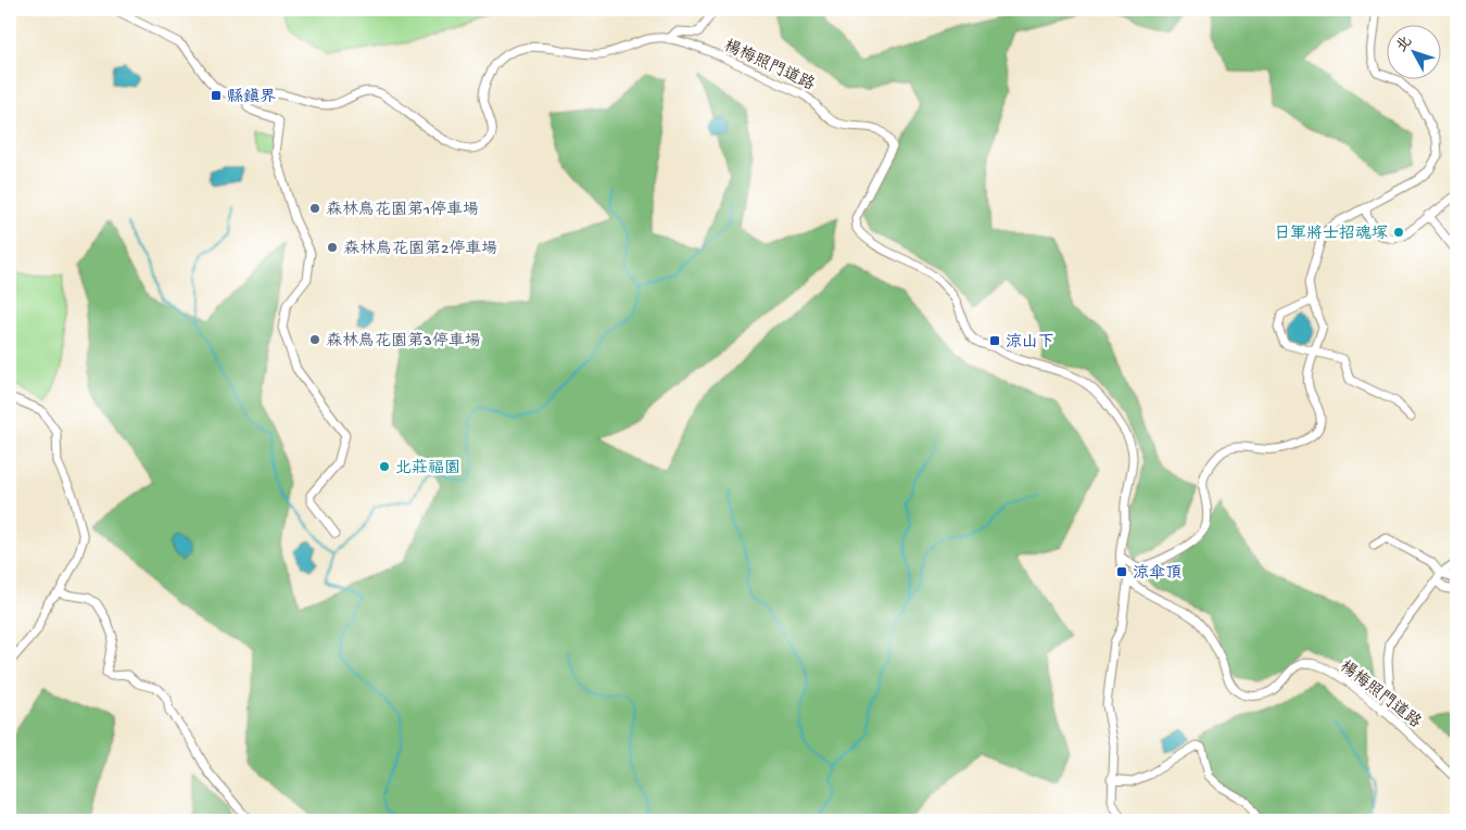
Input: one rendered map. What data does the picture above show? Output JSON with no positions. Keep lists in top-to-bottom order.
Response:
{
  "streets": {
    "street": ["楊梅照門道路"]
  },
  "places": {
    "transit": ["縣鎮界", "涼山下", "涼傘頂"],
    "other": [
      "森林鳥花園第1停車場",
      "日軍將士招魂塚",
      "森林鳥花園第2停車場",
      "森林鳥花園第3停車場",
      "北莊福園"
    ]
  },
  "north": "top left"
}
